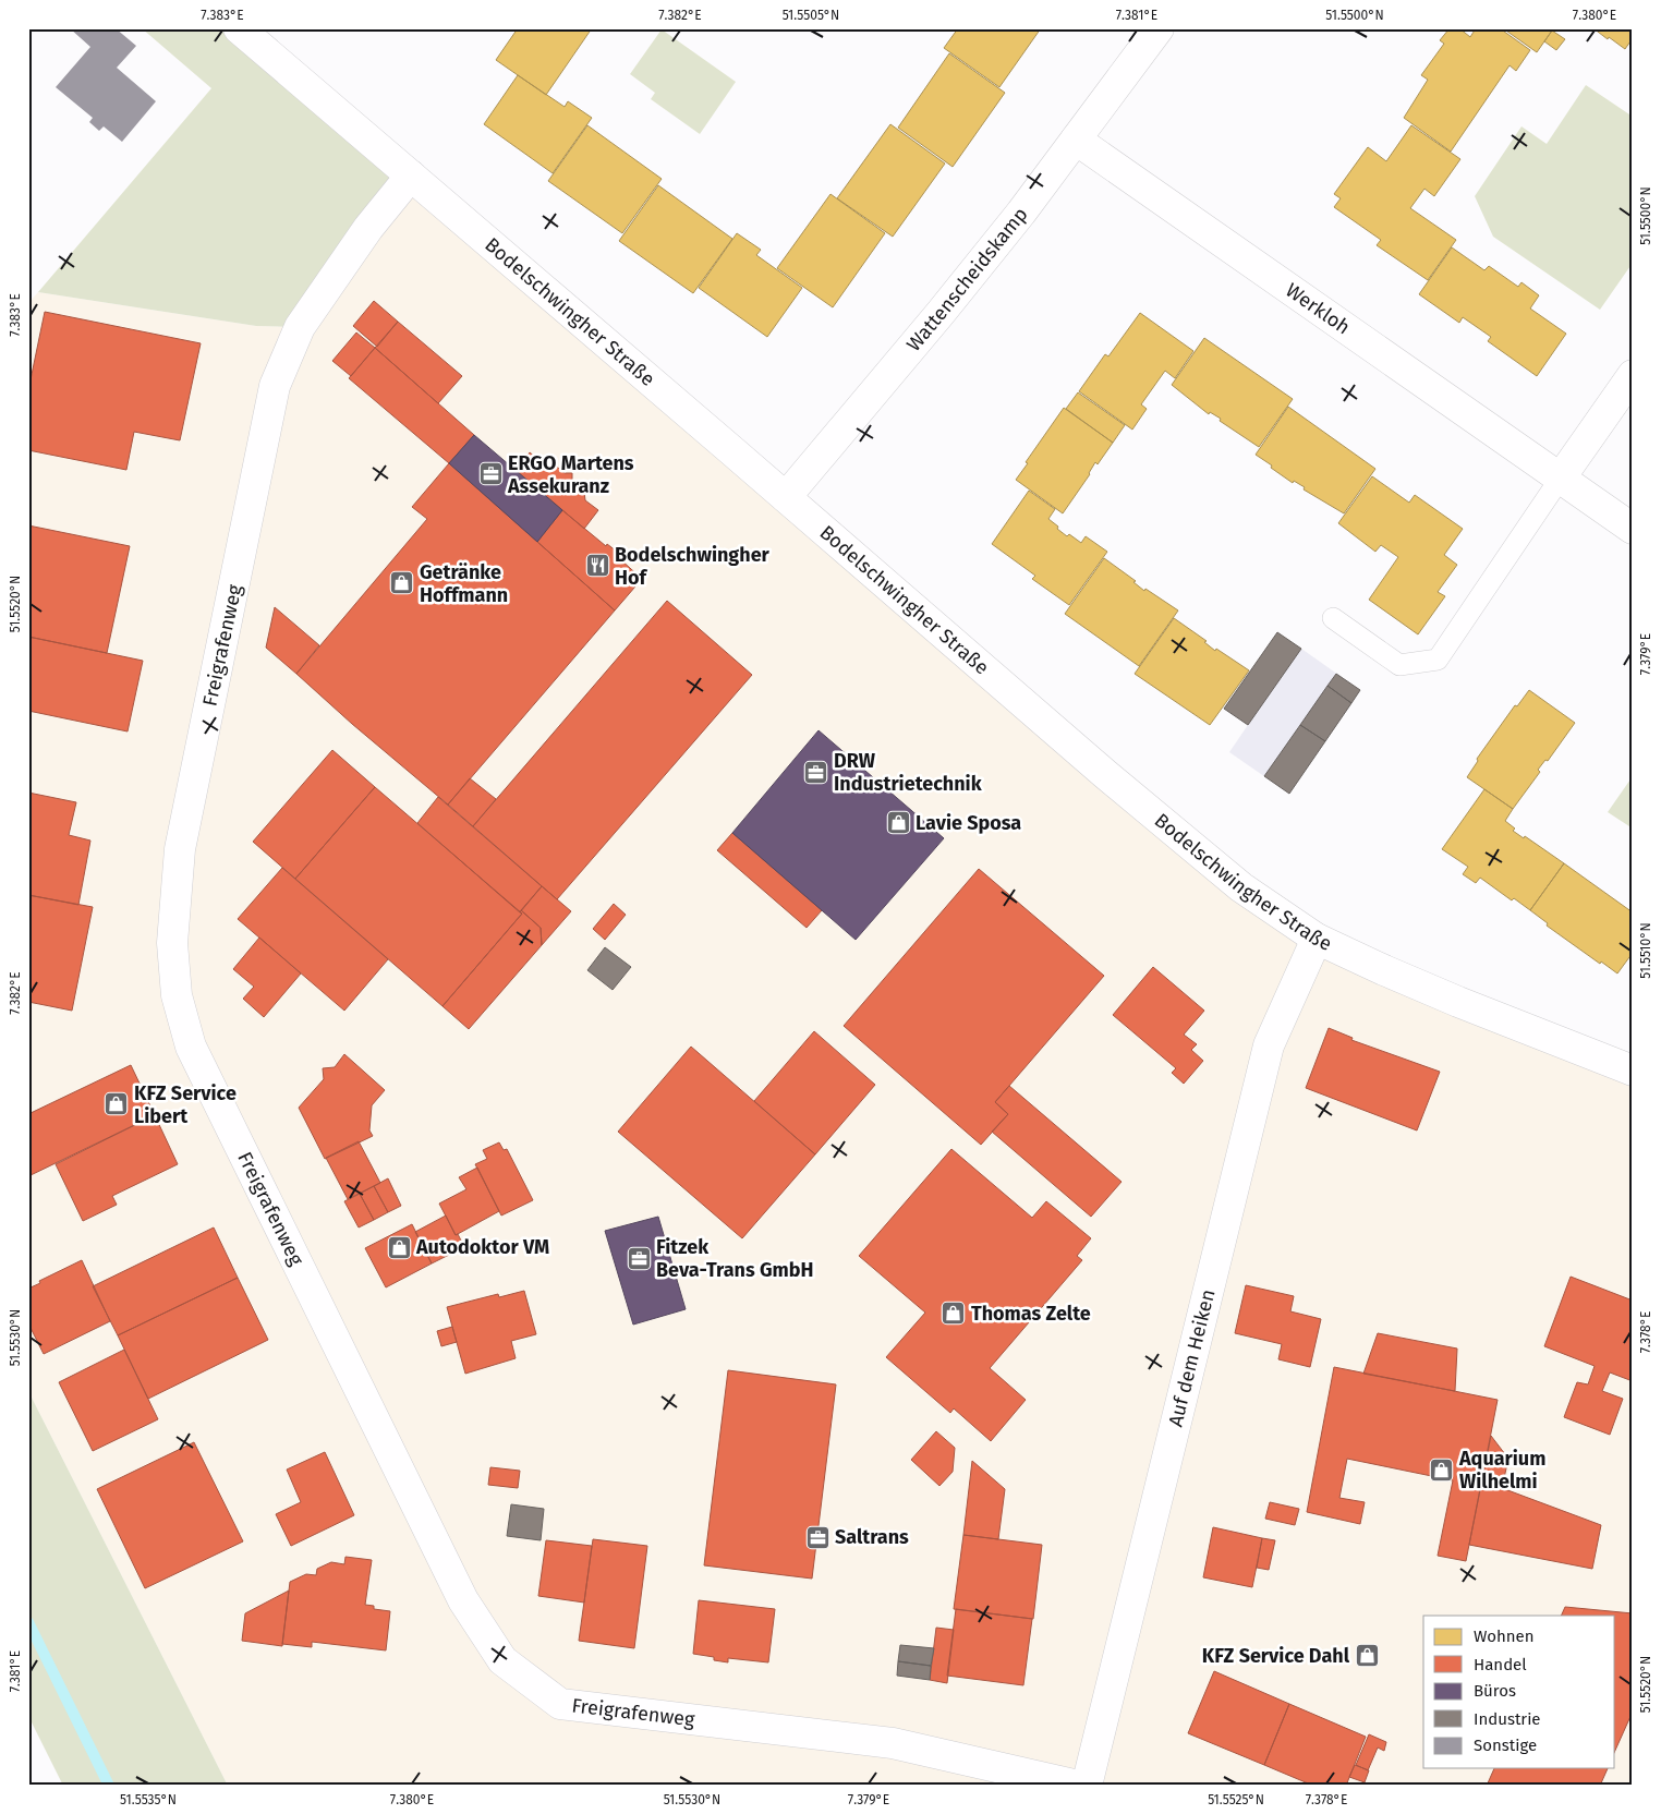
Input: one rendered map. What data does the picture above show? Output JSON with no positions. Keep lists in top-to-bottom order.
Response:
{
  "streets": {
    "street": [
      "Wattenscheidskamp",
      "Werkloh",
      "Bodelschwingher Straße",
      "Freigrafenweg",
      "Auf dem Heiken"
    ]
  },
  "crossings": [
    ["Wattenscheidskamp", "Werkloh"],
    ["Wattenscheidskamp", "Bodelschwingher Straße"],
    ["Bodelschwingher Straße", "Freigrafenweg"],
    ["Bodelschwingher Straße", "Auf dem Heiken"]
  ],
  "places": {
    "office": [
      "ERGO Martens Assekuranz",
      "DRW Industrietechnik",
      "Fitzek Beva-Trans GmbH",
      "Saltrans"
    ],
    "restaurant": ["Bodelschwingher Hof"],
    "shop": [
      "Getränke Hoffmann",
      "Lavie Sposa",
      "KFZ Service Libert",
      "Autodoktor VM",
      "Thomas Zelte",
      "Aquarium Wilhelmi",
      "KFZ Service Dahl"
    ]
  },
  "legend": [
    "Wohnen",
    "Handel",
    "Büros",
    "Industrie",
    "Sonstige"
  ],
  "coordinates": [
    "7.383°E",
    "7.382°E",
    "51.5505°N",
    "7.381°E",
    "51.5500°N",
    "7.380°E",
    "51.5520°N",
    "7.379°E",
    "51.5510°N",
    "7.378°E",
    "51.5530°N",
    "51.5535°N",
    "51.5525°N"
  ]
}
